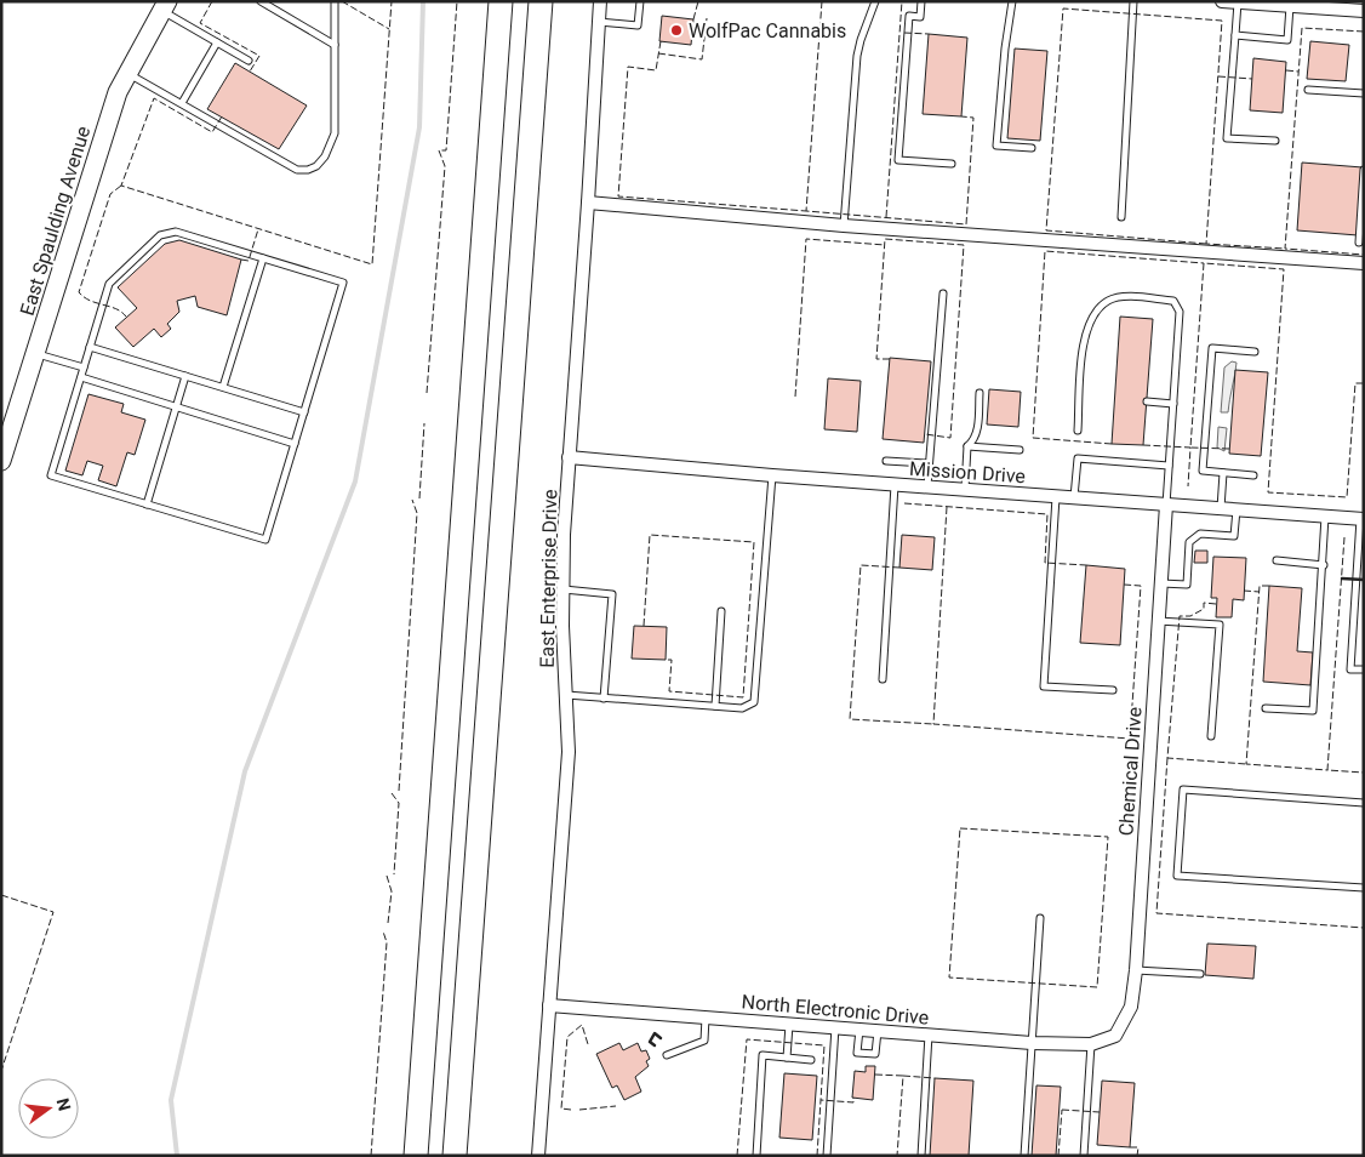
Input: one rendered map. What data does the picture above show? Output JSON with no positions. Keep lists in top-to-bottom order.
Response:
{
  "streets": {
    "street": [
      "East Spaulding Avenue",
      "Mission Drive",
      "East Enterprise Drive",
      "Chemical Drive",
      "North Electronic Drive"
    ]
  },
  "crossings": [
    ["Mission Drive", "East Enterprise Drive"],
    ["Mission Drive", "Chemical Drive"],
    ["East Enterprise Drive", "North Electronic Drive"],
    ["Chemical Drive", "North Electronic Drive"]
  ],
  "places": ["WolfPac Cannabis"],
  "north": "right"
}
